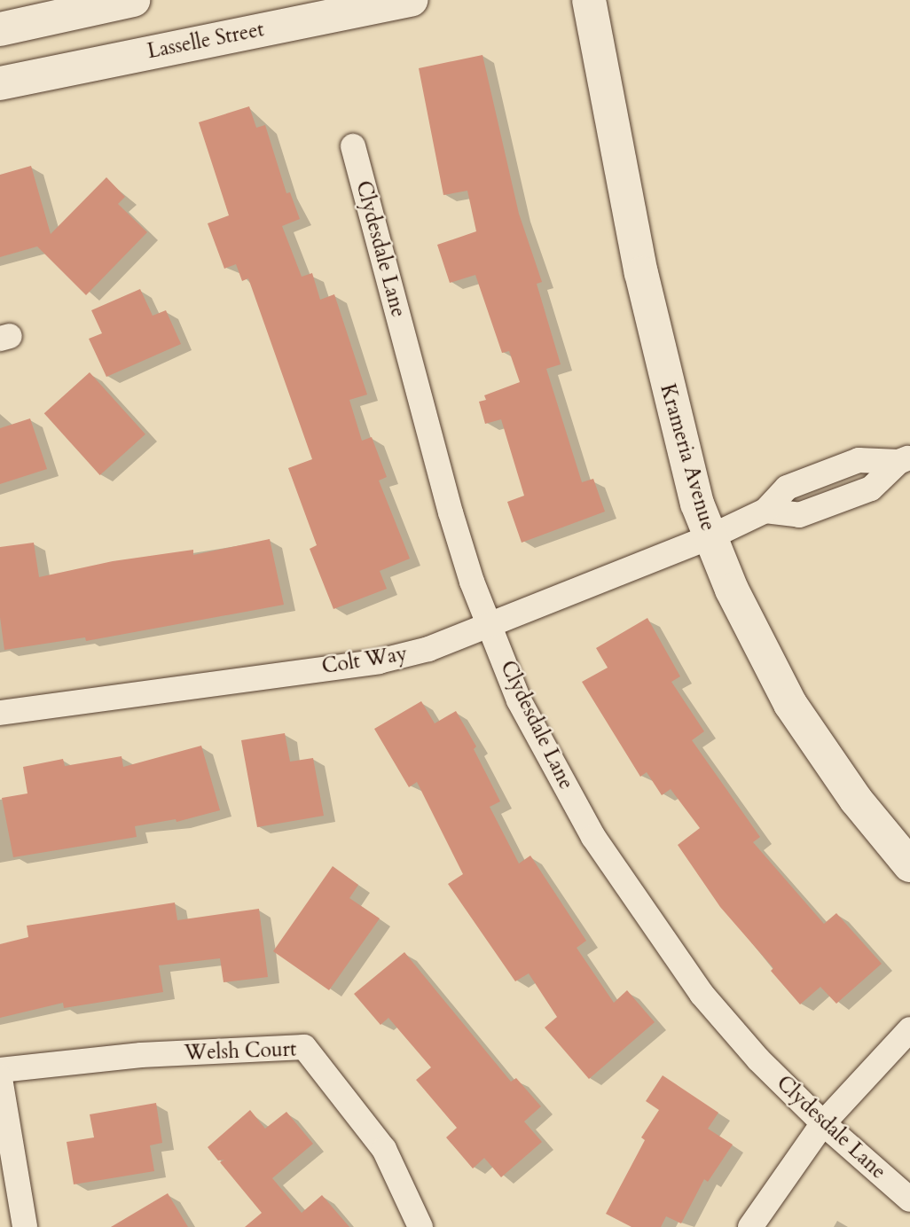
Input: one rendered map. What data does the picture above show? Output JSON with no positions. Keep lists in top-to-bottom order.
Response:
{
  "streets": {
    "street": [
      "Lasselle Street",
      "Clydesdale Lane",
      "Krameria Avenue",
      "Colt Way",
      "Welsh Court"
    ]
  },
  "crossings": [
    ["Clydesdale Lane", "Colt Way"],
    ["Krameria Avenue", "Colt Way"]
  ]
}
